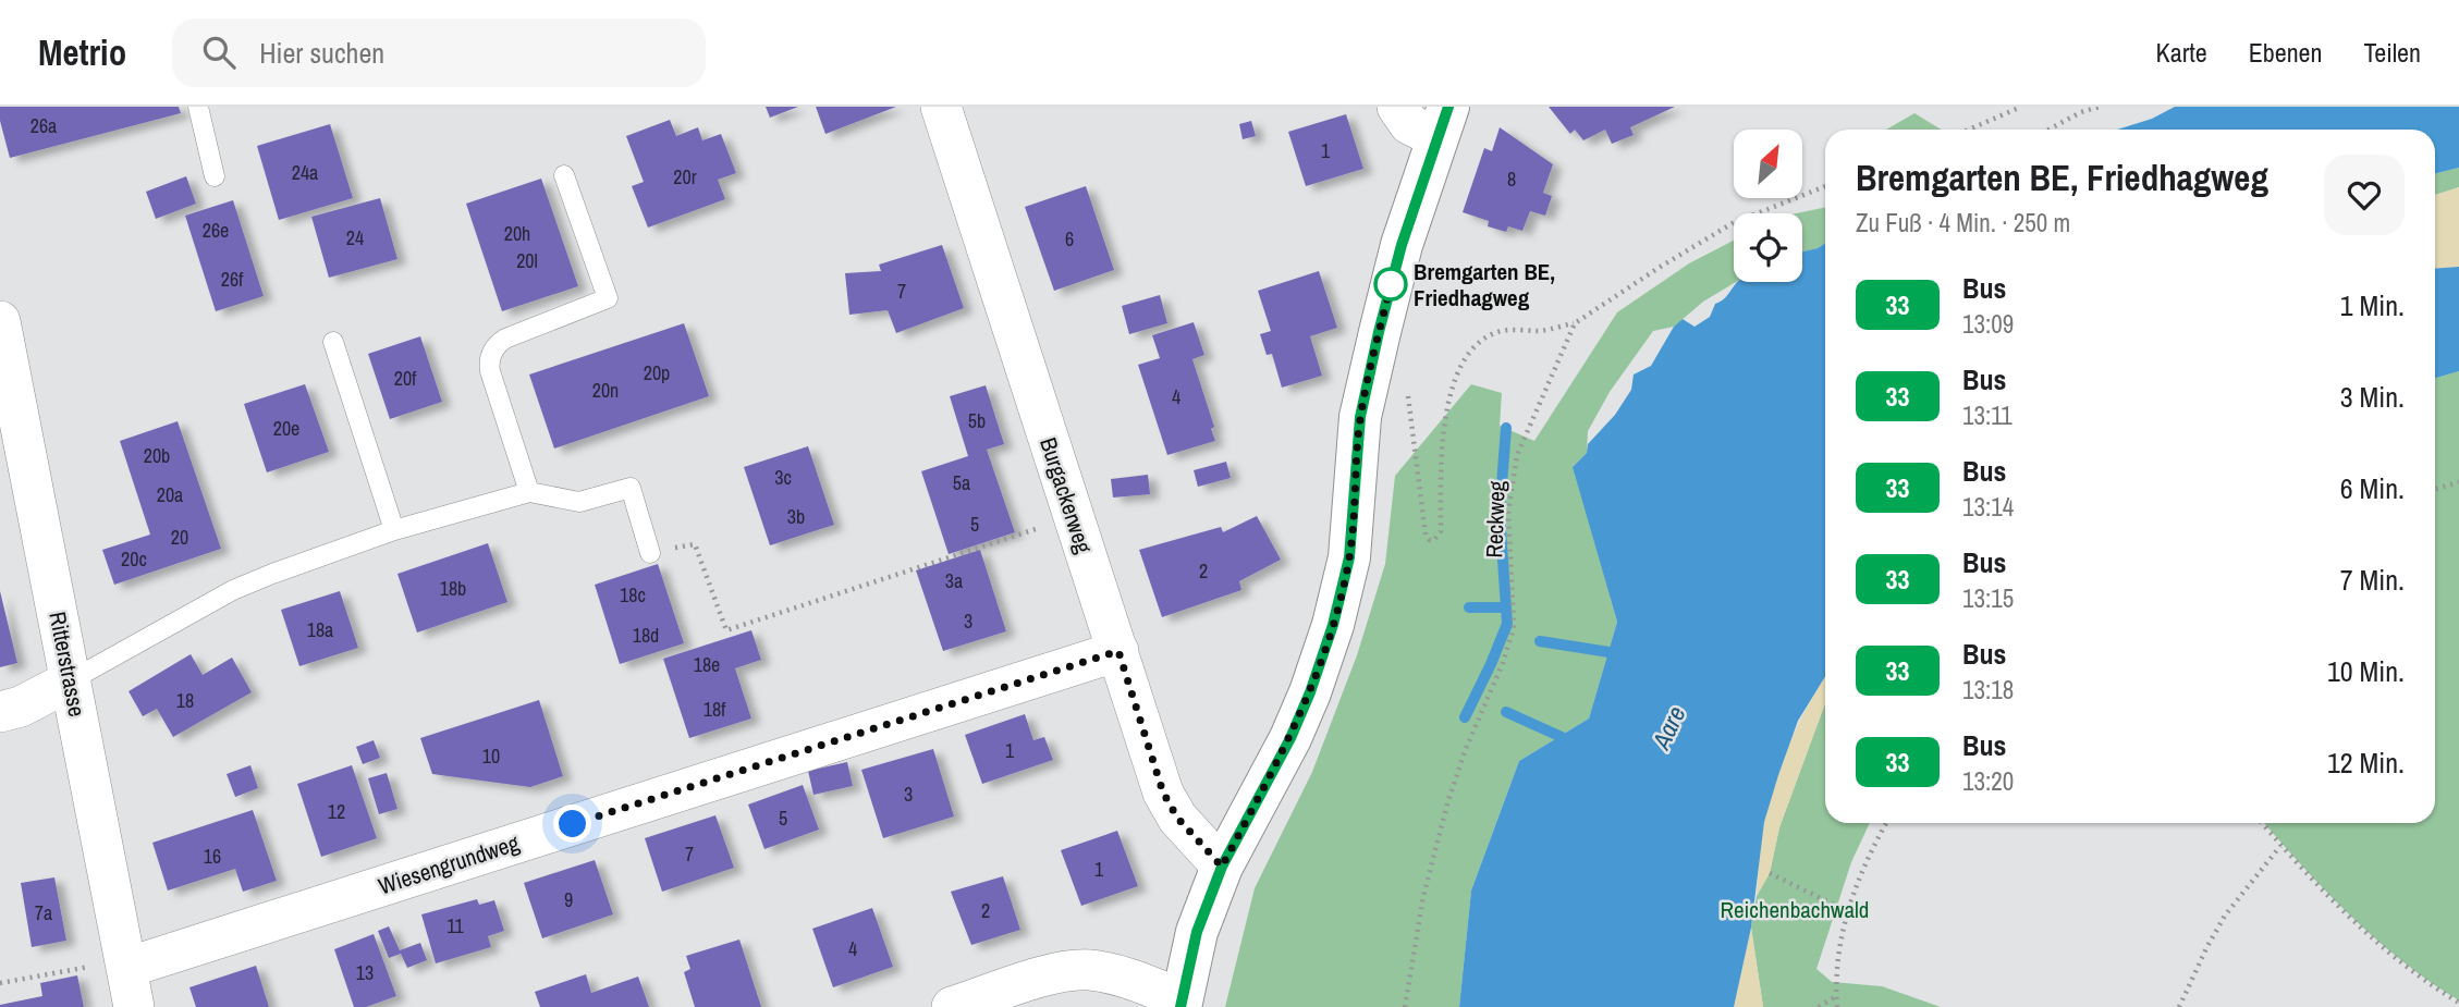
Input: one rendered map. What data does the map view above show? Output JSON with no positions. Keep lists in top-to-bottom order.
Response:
{
  "streets": {
    "street": ["Burgackerweg", "Ritterstrasse", "Wiesengrundweg"],
    "path": ["Reckweg"]
  },
  "crossings": [
    ["Burgackerweg", "Wiesengrundweg"],
    ["Ritterstrasse", "Wiesengrundweg"]
  ],
  "water": ["Aare"],
  "parks": ["Reichenbachwald"],
  "places": ["Bremgarten BE, Friedhagweg"],
  "lines": ["bus line 33"],
  "house_numbers": [
    "26a",
    "1",
    "24a",
    "20r",
    "8",
    "26e",
    "20h",
    "24",
    "6",
    "20l",
    "26f",
    "7",
    "20p",
    "20f",
    "20n",
    "4",
    "5b",
    "20e",
    "20b",
    "3c",
    "5a",
    "20a",
    "3b",
    "5",
    "20",
    "20c",
    "2",
    "3a",
    "18b",
    "18c",
    "3",
    "18a",
    "18d",
    "18e",
    "18",
    "18f",
    "1",
    "10",
    "3",
    "12",
    "5",
    "7",
    "16",
    "1",
    "9",
    "2",
    "7a",
    "11",
    "4",
    "13"
  ],
  "north": "top right",
  "page": {
    "header": "Metrio",
    "search": "Hier suchen",
    "nav": ["Karte", "Ebenen", "Teilen"],
    "heading": ["Bremgarten BE, Friedhagweg", "Zu Fuß · 4 Min. · 250 m"],
    "list": [
      {
        "mark": "33",
        "name": "Bus",
        "note": "13:09",
        "value": "1 Min."
      },
      {
        "mark": "33",
        "name": "Bus",
        "note": "13:11",
        "value": "3 Min."
      },
      {
        "mark": "33",
        "name": "Bus",
        "note": "13:14",
        "value": "6 Min."
      },
      {
        "mark": "33",
        "name": "Bus",
        "note": "13:15",
        "value": "7 Min."
      },
      {
        "mark": "33",
        "name": "Bus",
        "note": "13:18",
        "value": "10 Min."
      },
      {
        "mark": "33",
        "name": "Bus",
        "note": "13:20",
        "value": "12 Min."
      }
    ]
  }
}
